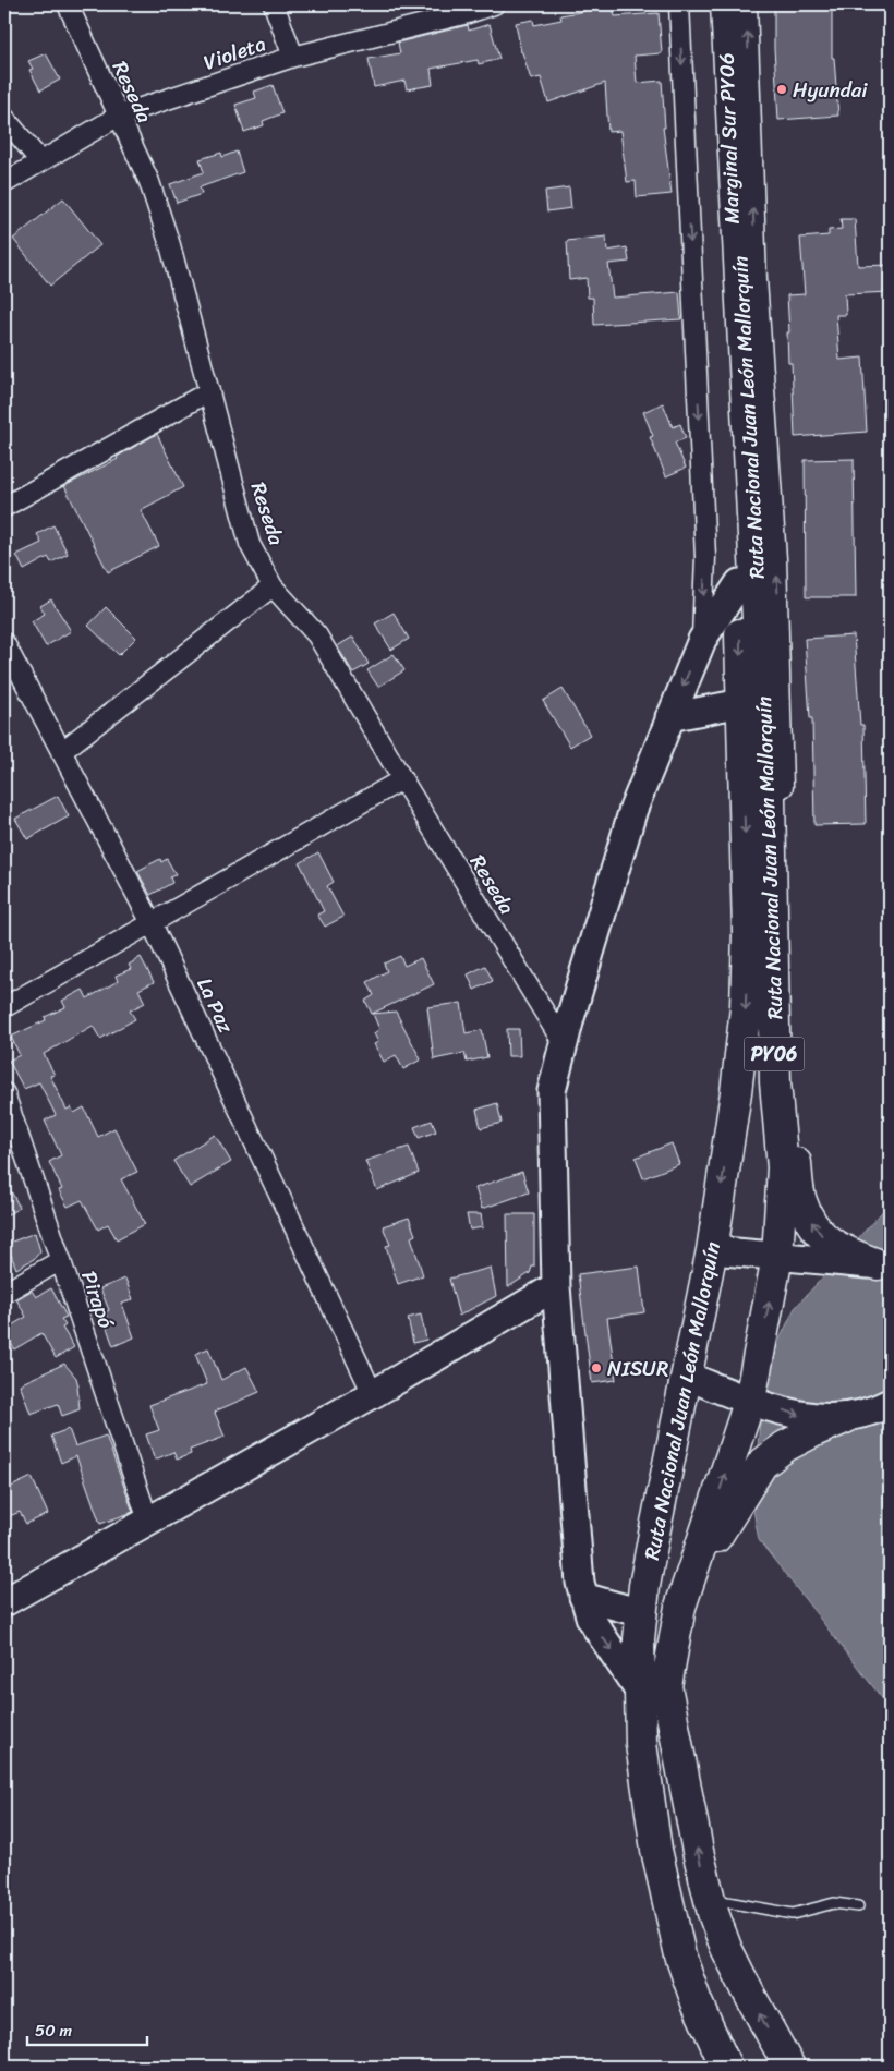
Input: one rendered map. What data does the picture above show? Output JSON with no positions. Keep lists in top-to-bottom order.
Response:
{
  "streets": {
    "highway": ["Ruta Nacional Juan León Mallorquín", "PY06"],
    "street": [
      "Violeta",
      "Reseda",
      "Marginal Sur PY06",
      "La Paz",
      "Pirapó"
    ]
  },
  "crossings": [
    ["Violeta", "Reseda"],
    ["Marginal Sur PY06", "Ruta Nacional Juan León Mallorquín"]
  ],
  "places": ["Hyundai", "NISUR"],
  "scale_bar": "50 m"
}
